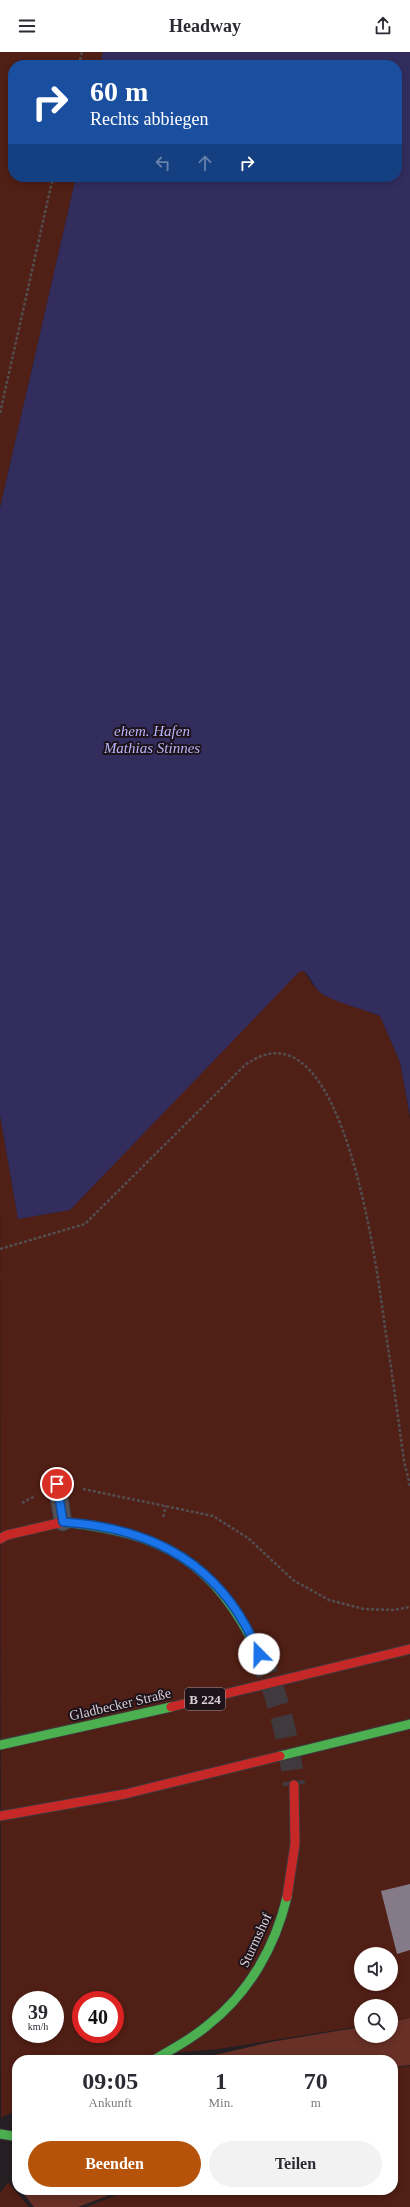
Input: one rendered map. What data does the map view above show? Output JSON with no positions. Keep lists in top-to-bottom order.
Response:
{
  "streets": {
    "main road": ["B 224", "Gladbecker Straße", "Sturmshof"]
  },
  "water": ["ehem. Hafen Mathias Stinnes"],
  "page": {
    "header": "Headway",
    "turn": ["60 m", "Rechts abbiegen"],
    "speed": "39 km/h",
    "limit": "40",
    "eta": [
      "09:05",
      "Ankunft",
      "1",
      "Min.",
      "70",
      "m"
    ],
    "buttons": ["Beenden", "Teilen"]
  }
}
